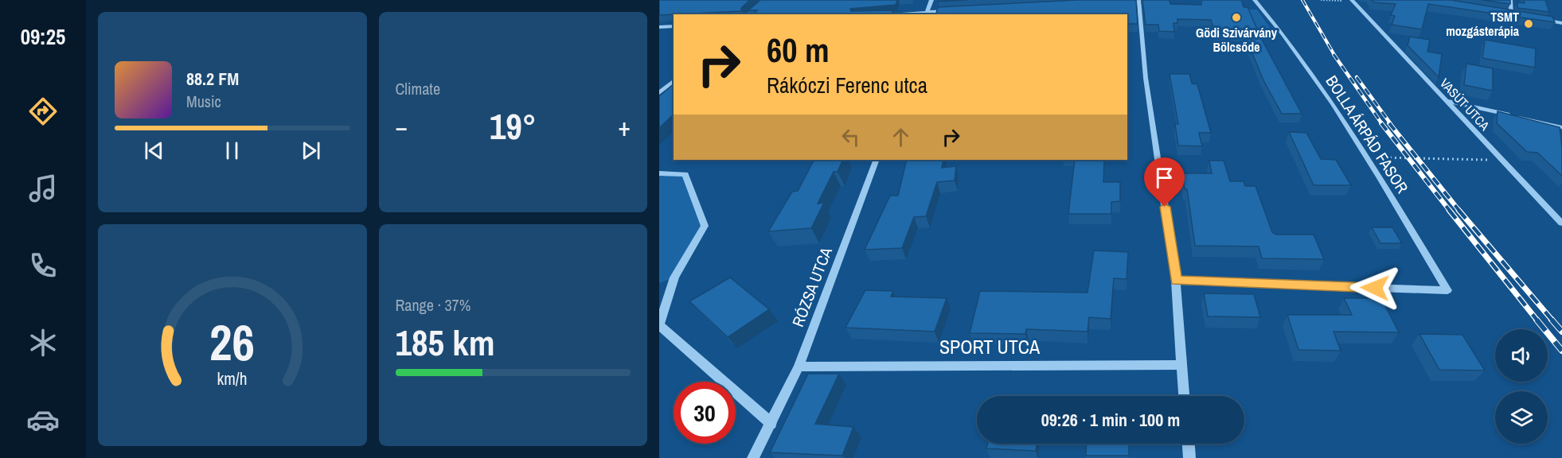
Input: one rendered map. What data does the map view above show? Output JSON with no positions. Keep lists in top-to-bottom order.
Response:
{
  "streets": {
    "street": [
      "VASÚT UTCA",
      "BOLLA ÁRPÁD FASOR",
      "RÓZSA UTCA",
      "SPORT UTCA"
    ]
  },
  "crossings": [
    ["RÓZSA UTCA", "SPORT UTCA"]
  ],
  "places": ["Gödi Szivárvány Bölcsőde", "TSMT mozgásterápia"],
  "page": {
    "tabs": "09:25",
    "tile": [
      "Climate",
      ["Range · 37%", "185 km"]
    ],
    "turn": ["60 m", "Rákóczi Ferenc utca"],
    "song": ["88.2 FM", "Music"],
    "heat": ["−", "19°", "+"],
    "limit": "30",
    "trip": "09:26 · 1 min · 100 m",
    "gauge": ["26", "km/h"]
  }
}
